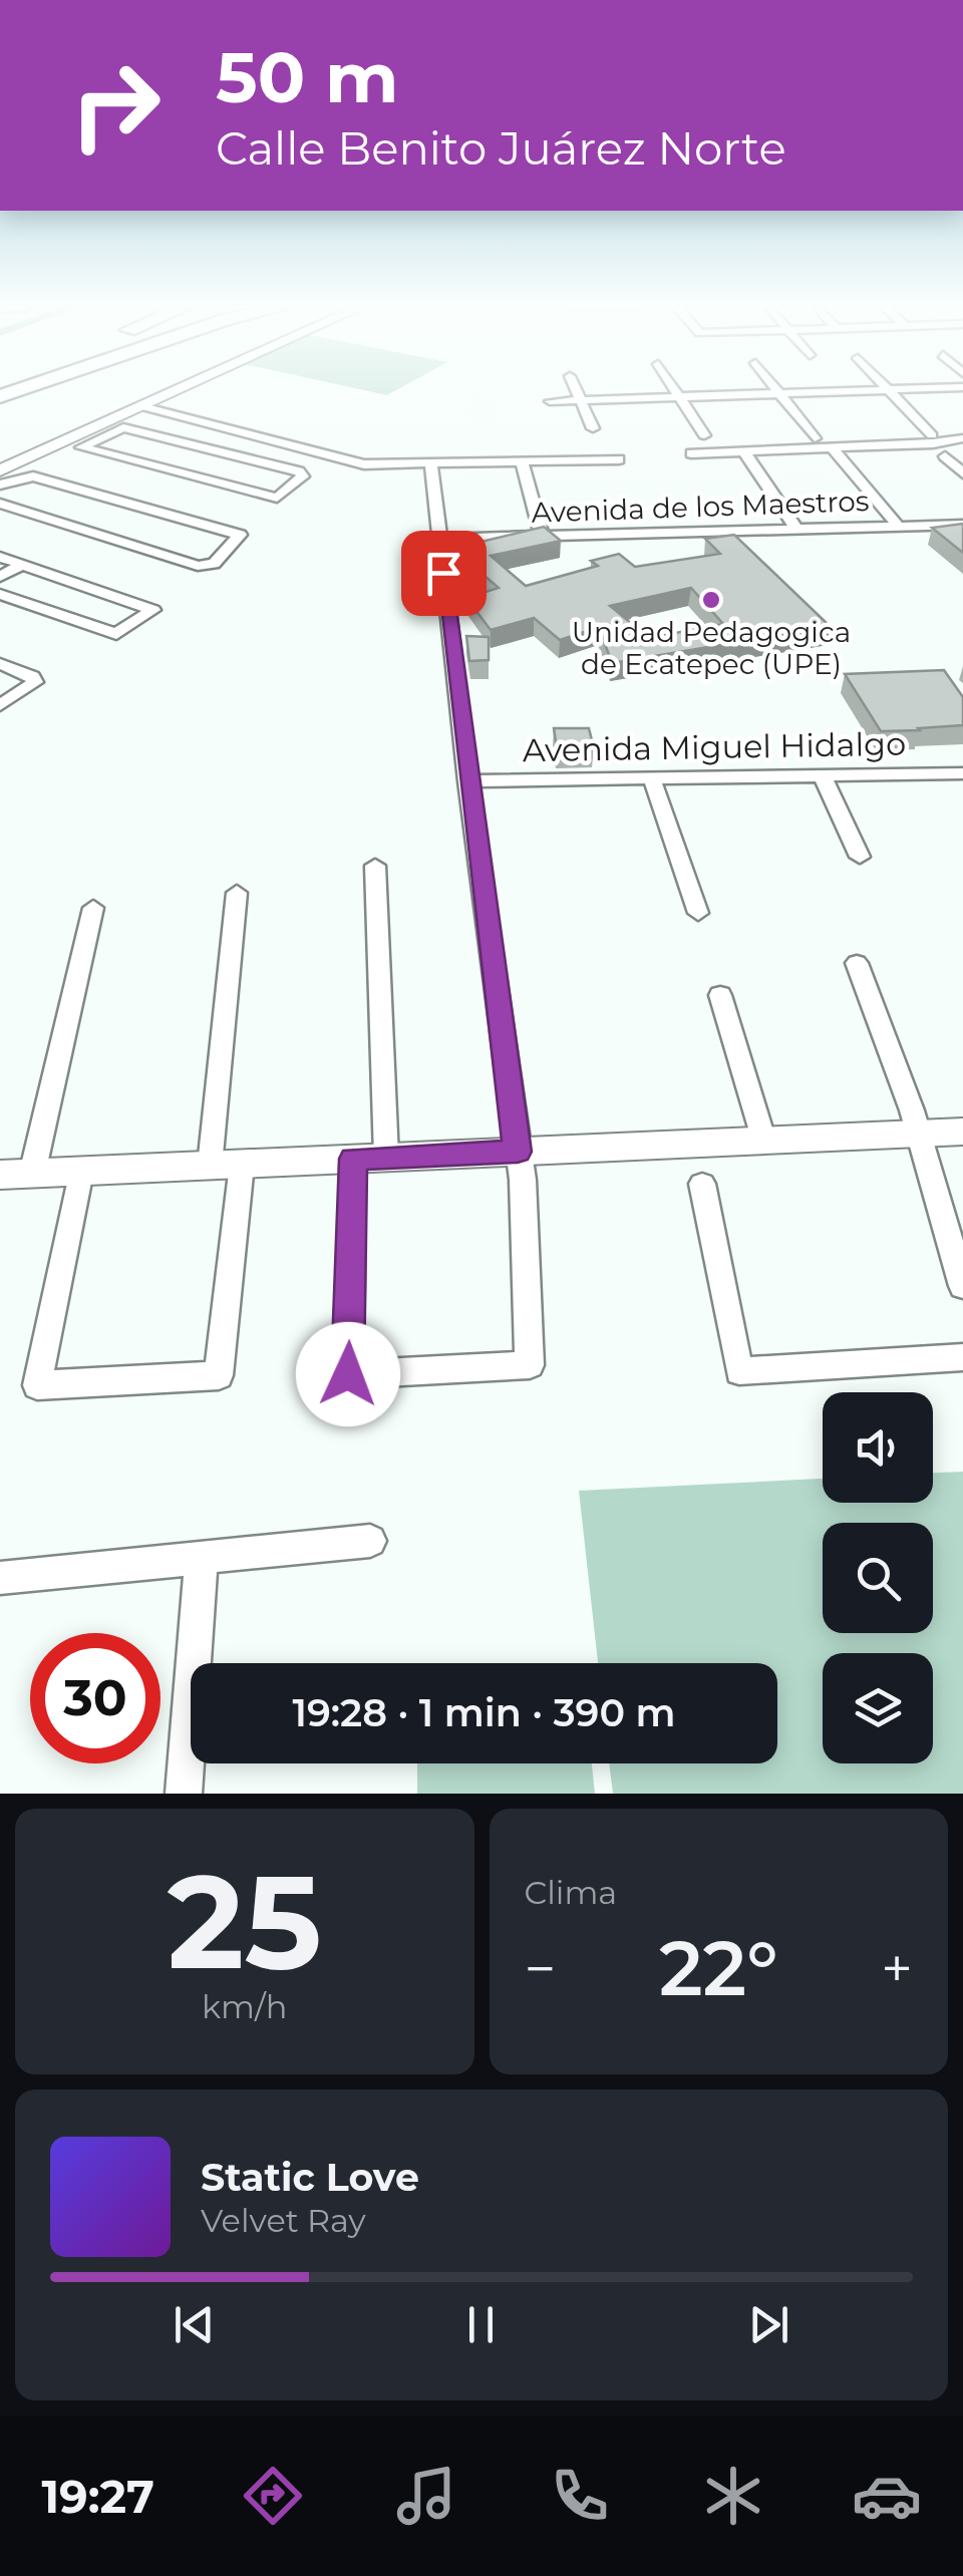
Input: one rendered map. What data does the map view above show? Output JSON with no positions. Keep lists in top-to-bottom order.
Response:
{
  "streets": {
    "street": ["Avenida de los Maestros", "Avenida Miguel Hidalgo"]
  },
  "places": ["Unidad Pedagogica de Ecatepec (UPE)"],
  "page": {
    "turn": ["50 m", "Calle Benito Juárez Norte"],
    "limit": "30",
    "trip": "19:28 · 1 min · 390 m",
    "tile": [
      ["25", "km/h"],
      "Clima"
    ],
    "heat": ["−", "22°", "+"],
    "song": ["Static Love", "Velvet Ray"],
    "tabs": "19:27"
  }
}
